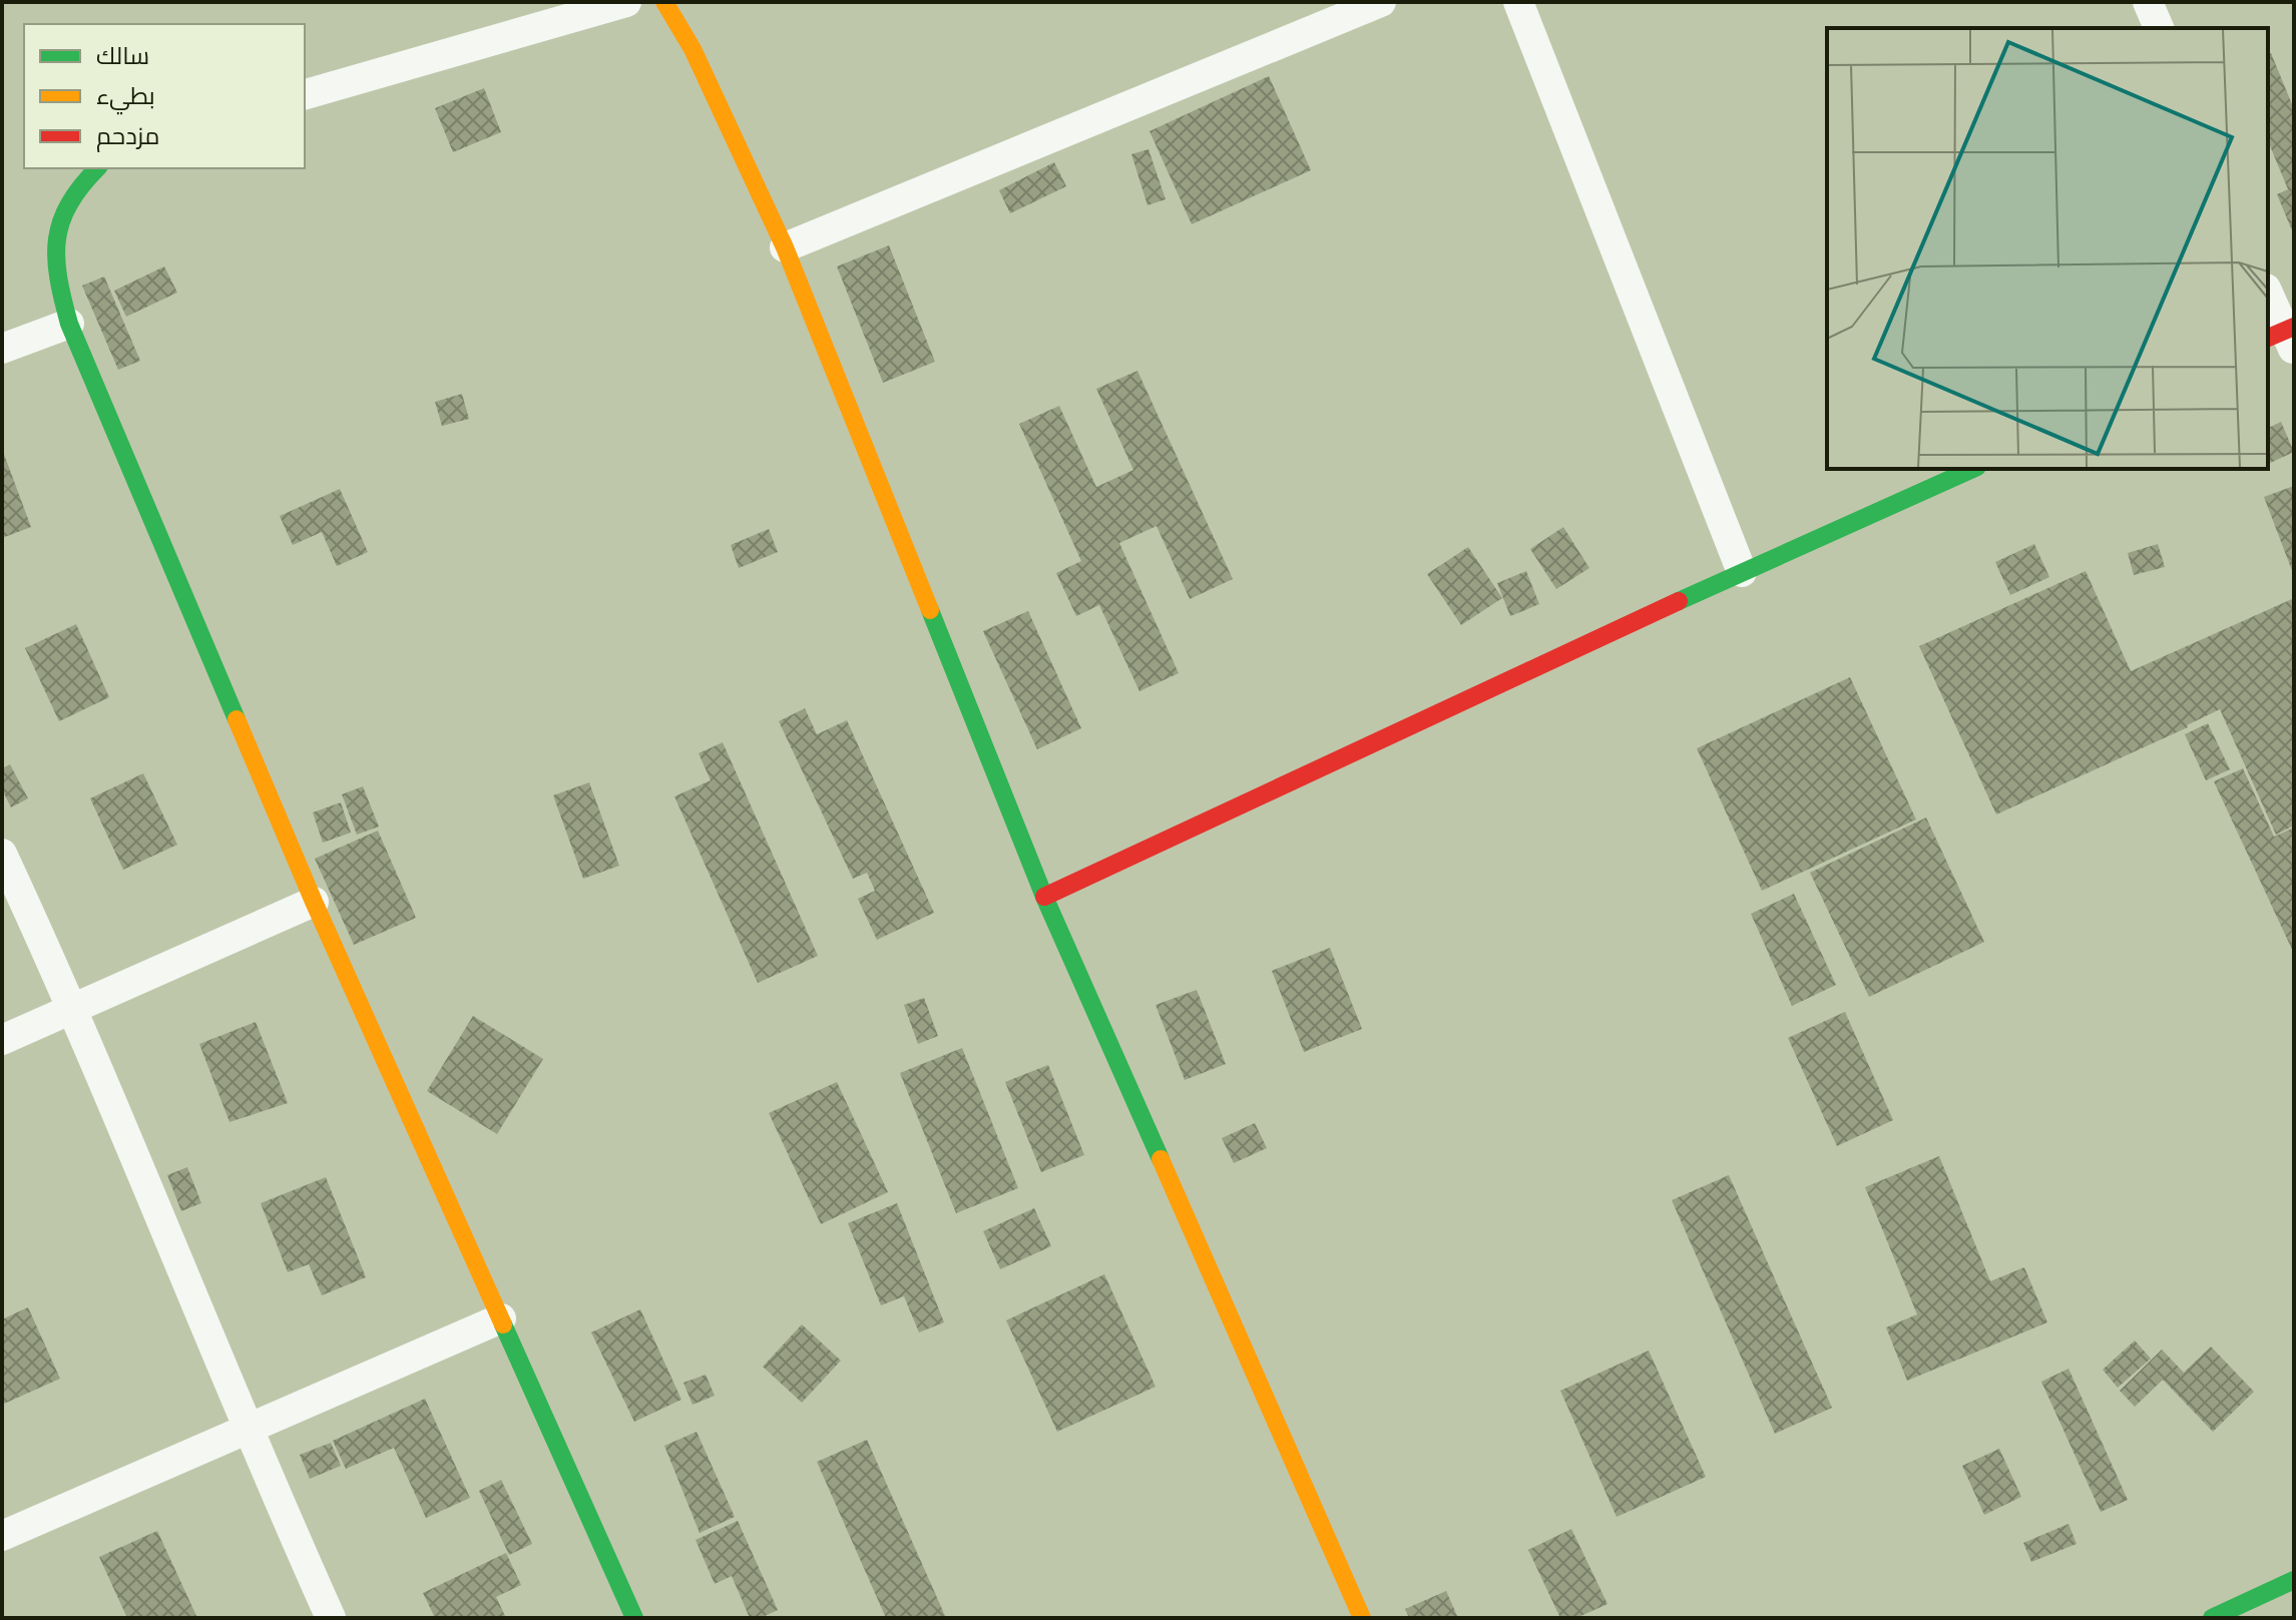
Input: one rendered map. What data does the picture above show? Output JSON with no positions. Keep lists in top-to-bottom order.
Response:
{
  "legend": ["سالك", "بطيء", "مزدحم"]
}
